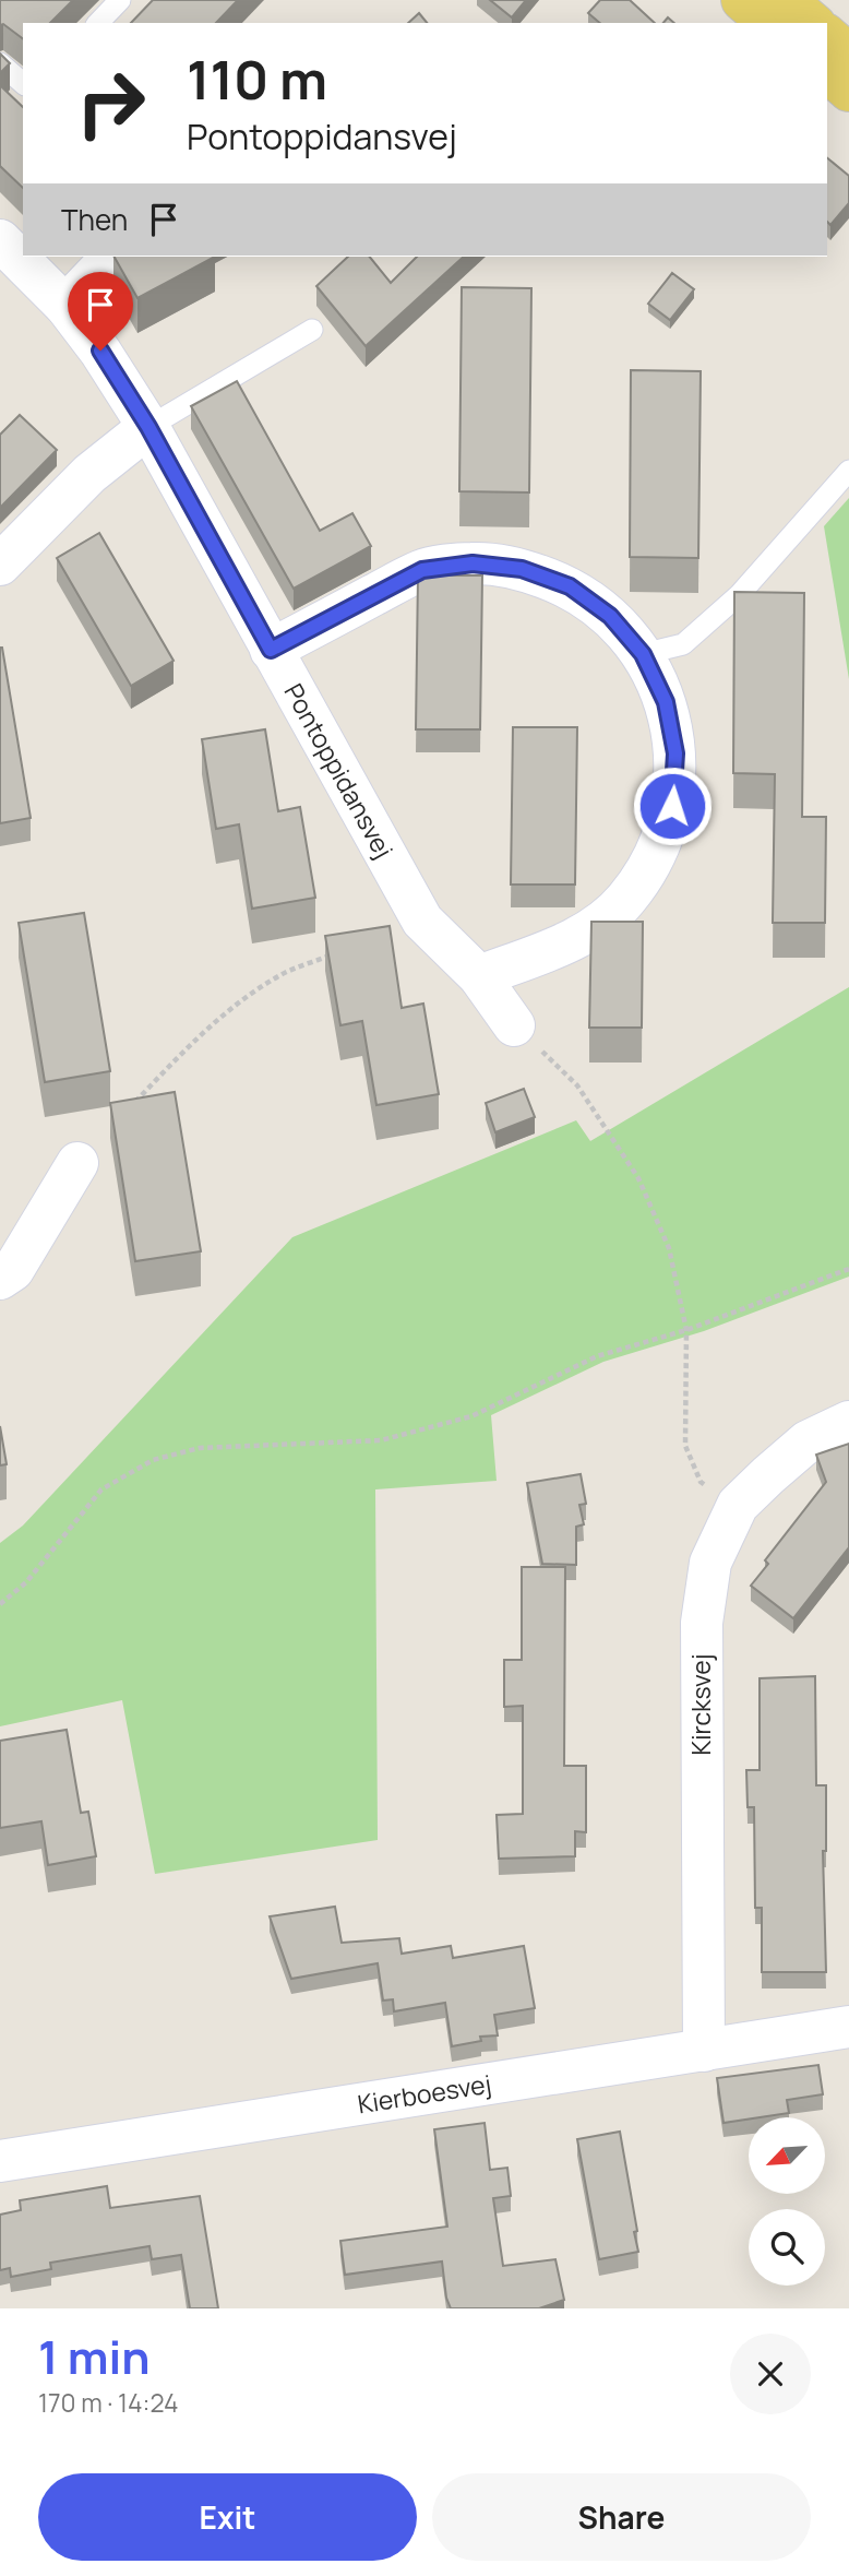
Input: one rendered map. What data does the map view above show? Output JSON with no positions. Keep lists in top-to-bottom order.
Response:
{
  "streets": {
    "street": ["Pontoppidansvej", "Kircksvej", "Kierboesvej"]
  },
  "crossings": [
    ["Kircksvej", "Kierboesvej"]
  ],
  "north": "bottom left",
  "page": {
    "turn": ["110 m", "Pontoppidansvej"],
    "then": "Then",
    "heading": ["1 min", "170 m · 14:24"],
    "buttons": ["Exit", "Share"]
  }
}
